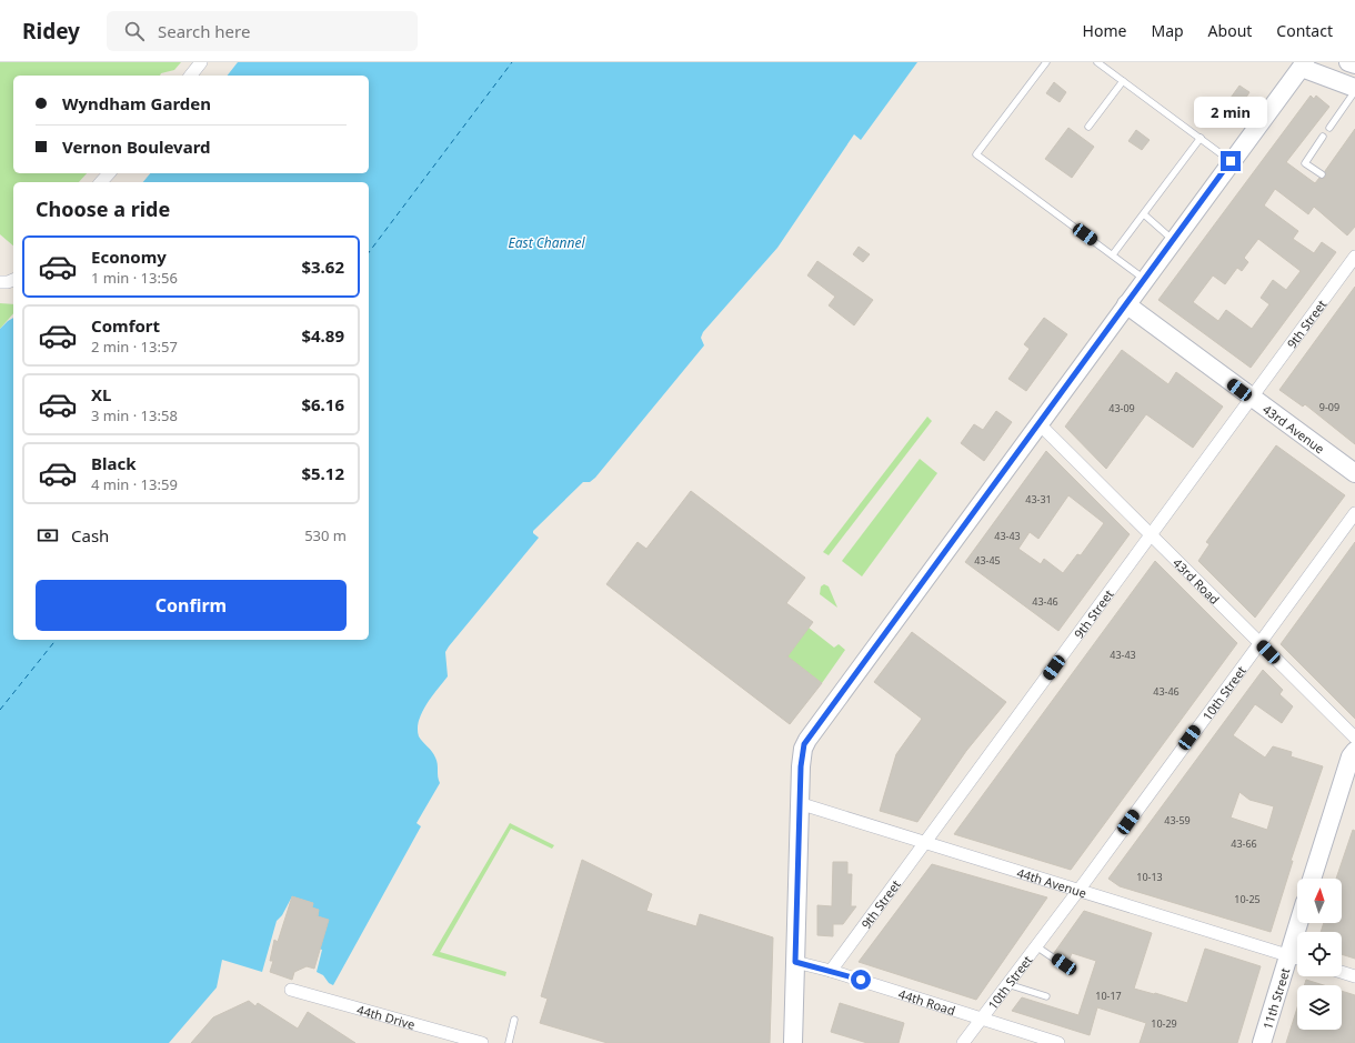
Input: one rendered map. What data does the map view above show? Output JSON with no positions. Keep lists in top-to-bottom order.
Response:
{
  "streets": {
    "main road": ["43rd Avenue", "11th Street"],
    "street": [
      "9th Street",
      "43rd Road",
      "10th Street",
      "44th Avenue",
      "44th Road",
      "44th Drive"
    ]
  },
  "crossings": [
    ["9th Street", "43rd Avenue"],
    ["9th Street", "43rd Road"],
    ["9th Street", "44th Avenue"],
    ["9th Street", "44th Road"],
    ["43rd Road", "10th Street"],
    ["10th Street", "44th Avenue"],
    ["10th Street", "44th Road"],
    ["44th Avenue", "11th Street"]
  ],
  "water": ["East Channel"],
  "house_numbers": [
    "9-09",
    "43-09",
    "43-31",
    "43-43",
    "43-45",
    "43-46",
    "43-43",
    "43-46",
    "43-59",
    "43-66",
    "10-13",
    "10-25",
    "10-17",
    "10-29"
  ],
  "north": "top",
  "page": {
    "header": "Ridey",
    "search": "Search here",
    "nav": [
      "Home",
      "Map",
      "About",
      "Contact"
    ],
    "banner": ["Wyndham Garden", "Vernon Boulevard"],
    "bubble": "2 min",
    "heading": "Choose a ride",
    "list": [
      {
        "name": "Economy",
        "note": "1 min · 13:56",
        "value": "$3.62"
      },
      {
        "name": "Comfort",
        "note": "2 min · 13:57",
        "value": "$4.89"
      },
      {
        "name": "XL",
        "note": "3 min · 13:58",
        "value": "$6.16"
      },
      {
        "name": "Black",
        "note": "4 min · 13:59",
        "value": "$5.12"
      }
    ],
    "pay": ["Cash", "530 m"],
    "buttons": "Confirm"
  }
}
